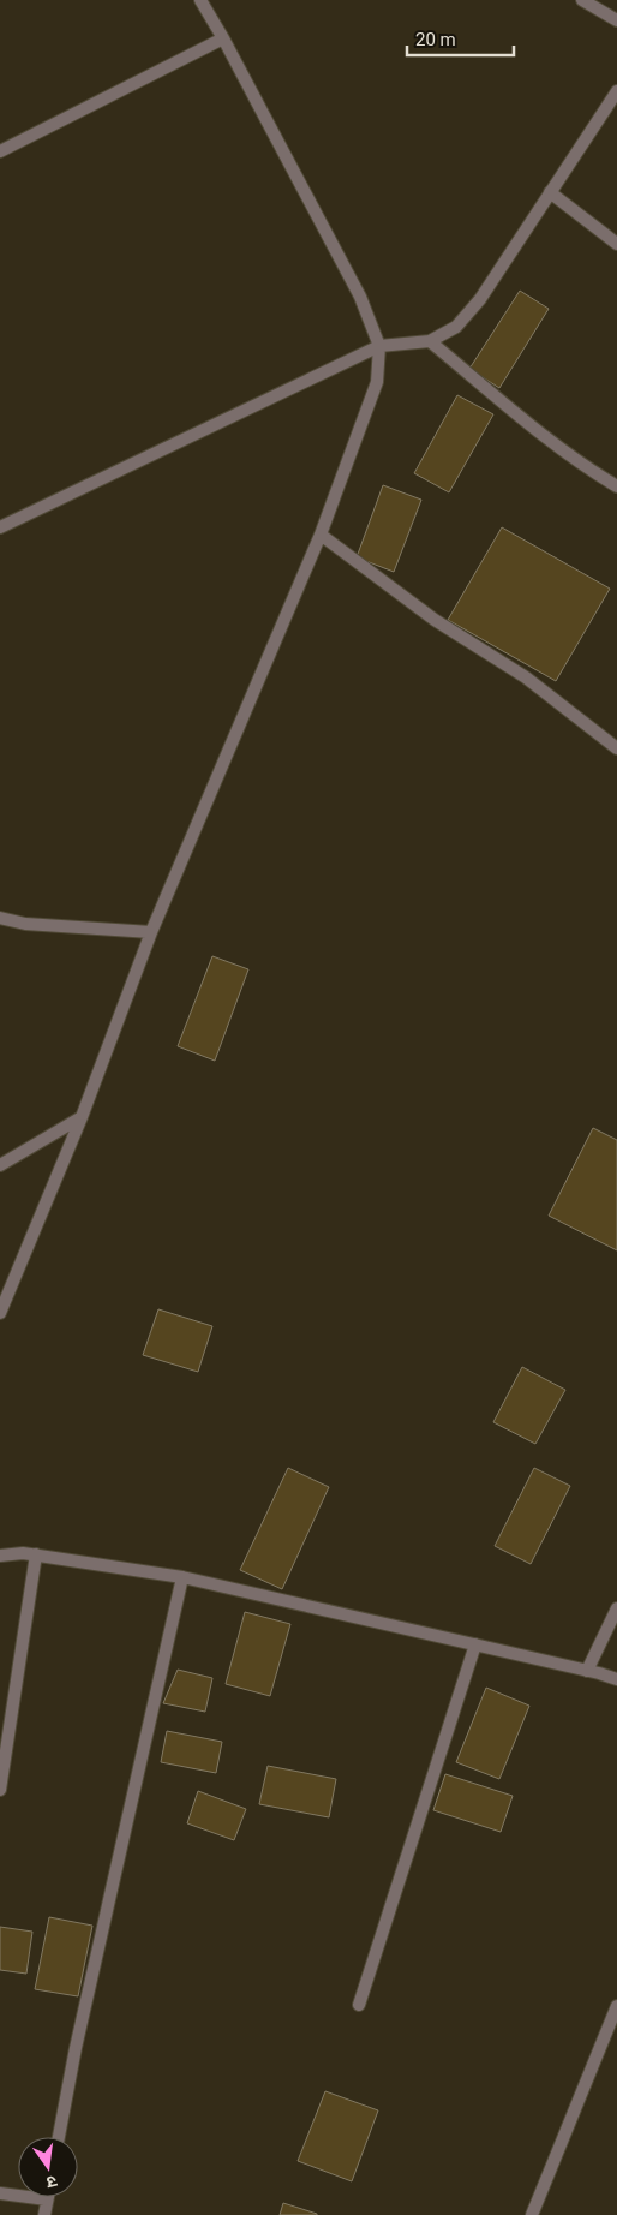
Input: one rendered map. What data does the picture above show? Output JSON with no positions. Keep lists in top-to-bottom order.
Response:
{
  "scale_bar": "20 m",
  "north": "bottom"
}
